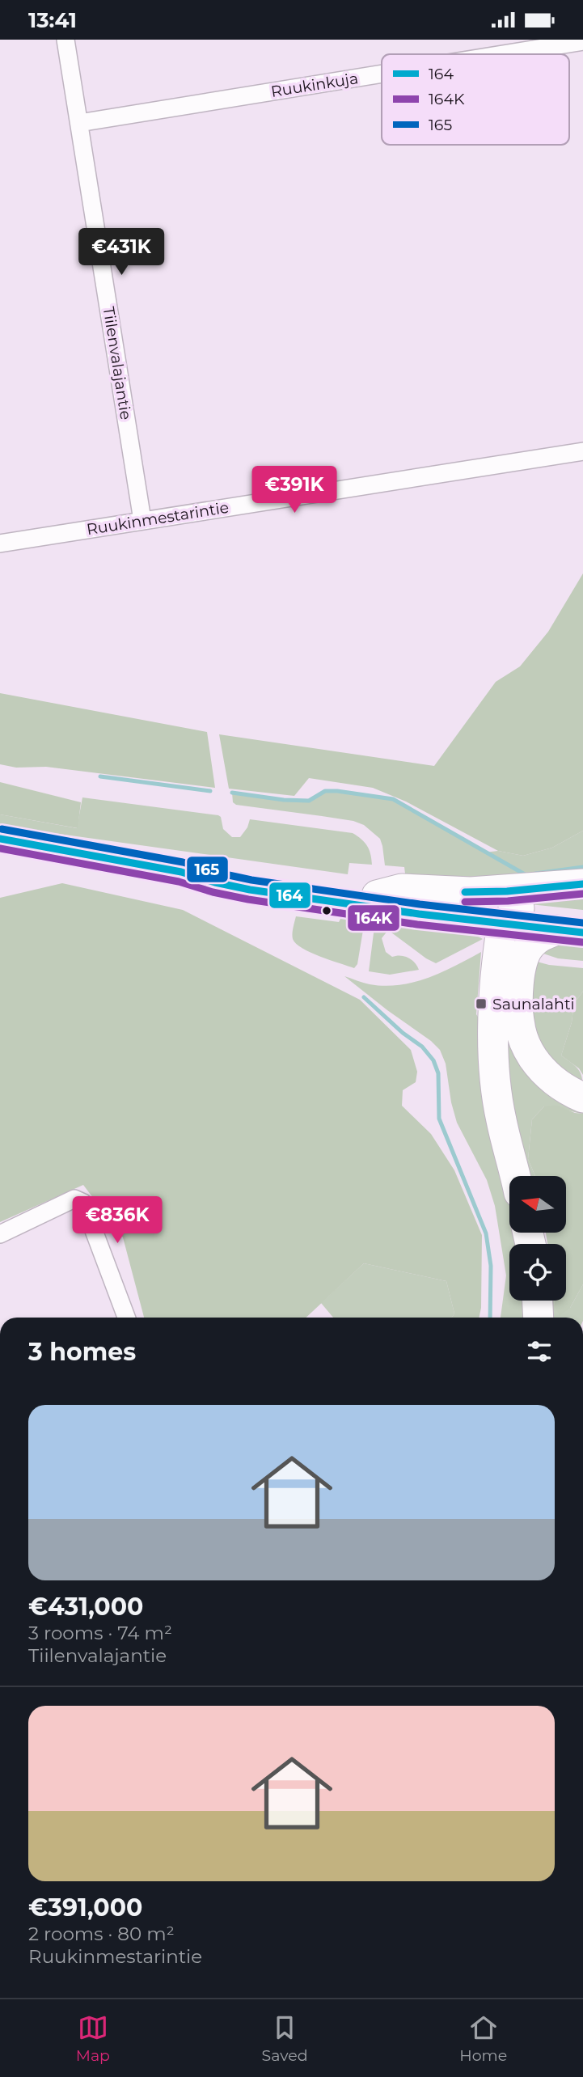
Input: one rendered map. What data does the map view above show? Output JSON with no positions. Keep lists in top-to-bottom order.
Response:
{
  "streets": {
    "street": ["Ruukinkuja", "Tiilenvalajantie", "Ruukinmestarintie"]
  },
  "crossings": [
    ["Ruukinkuja", "Tiilenvalajantie"],
    ["Tiilenvalajantie", "Ruukinmestarintie"]
  ],
  "places": {
    "transit": ["Saunalahti"]
  },
  "lines": ["transit line 165", "transit line 164", "transit line 164K"],
  "legend": ["164", "164K", "165"],
  "north": "left",
  "page": {
    "status": "13:41",
    "price": ["€431K", "€391K", "€836K"],
    "heading": "3 homes",
    "list": [
      {
        "name": "€431,000",
        "note": "3 rooms · 74 m² · Tiilenvalajantie"
      },
      {
        "name": "€391,000",
        "note": "2 rooms · 80 m² · Ruukinmestarintie"
      }
    ],
    "tabs": ["Map", "Saved", "Home"]
  }
}
